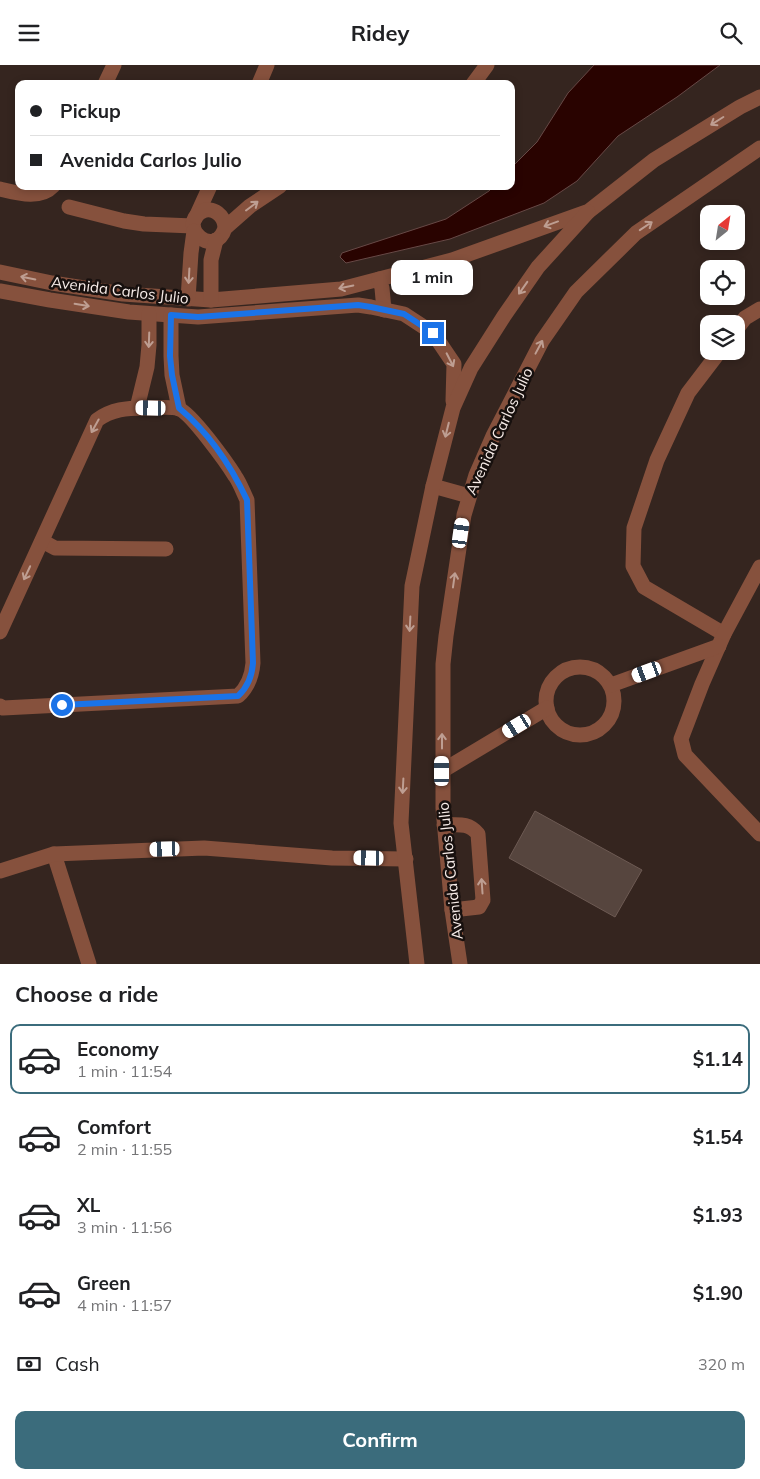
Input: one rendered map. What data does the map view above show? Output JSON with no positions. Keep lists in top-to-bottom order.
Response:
{
  "streets": {
    "street": ["Avenida Carlos Julio"]
  },
  "north": "top right",
  "page": {
    "header": "Ridey",
    "banner": ["Pickup", "Avenida Carlos Julio"],
    "bubble": "1 min",
    "heading": "Choose a ride",
    "list": [
      {
        "name": "Economy",
        "note": "1 min · 11:54",
        "value": "$1.14"
      },
      {
        "name": "Comfort",
        "note": "2 min · 11:55",
        "value": "$1.54"
      },
      {
        "name": "XL",
        "note": "3 min · 11:56",
        "value": "$1.93"
      },
      {
        "name": "Green",
        "note": "4 min · 11:57",
        "value": "$1.90"
      }
    ],
    "pay": ["Cash", "320 m"],
    "buttons": "Confirm"
  }
}
